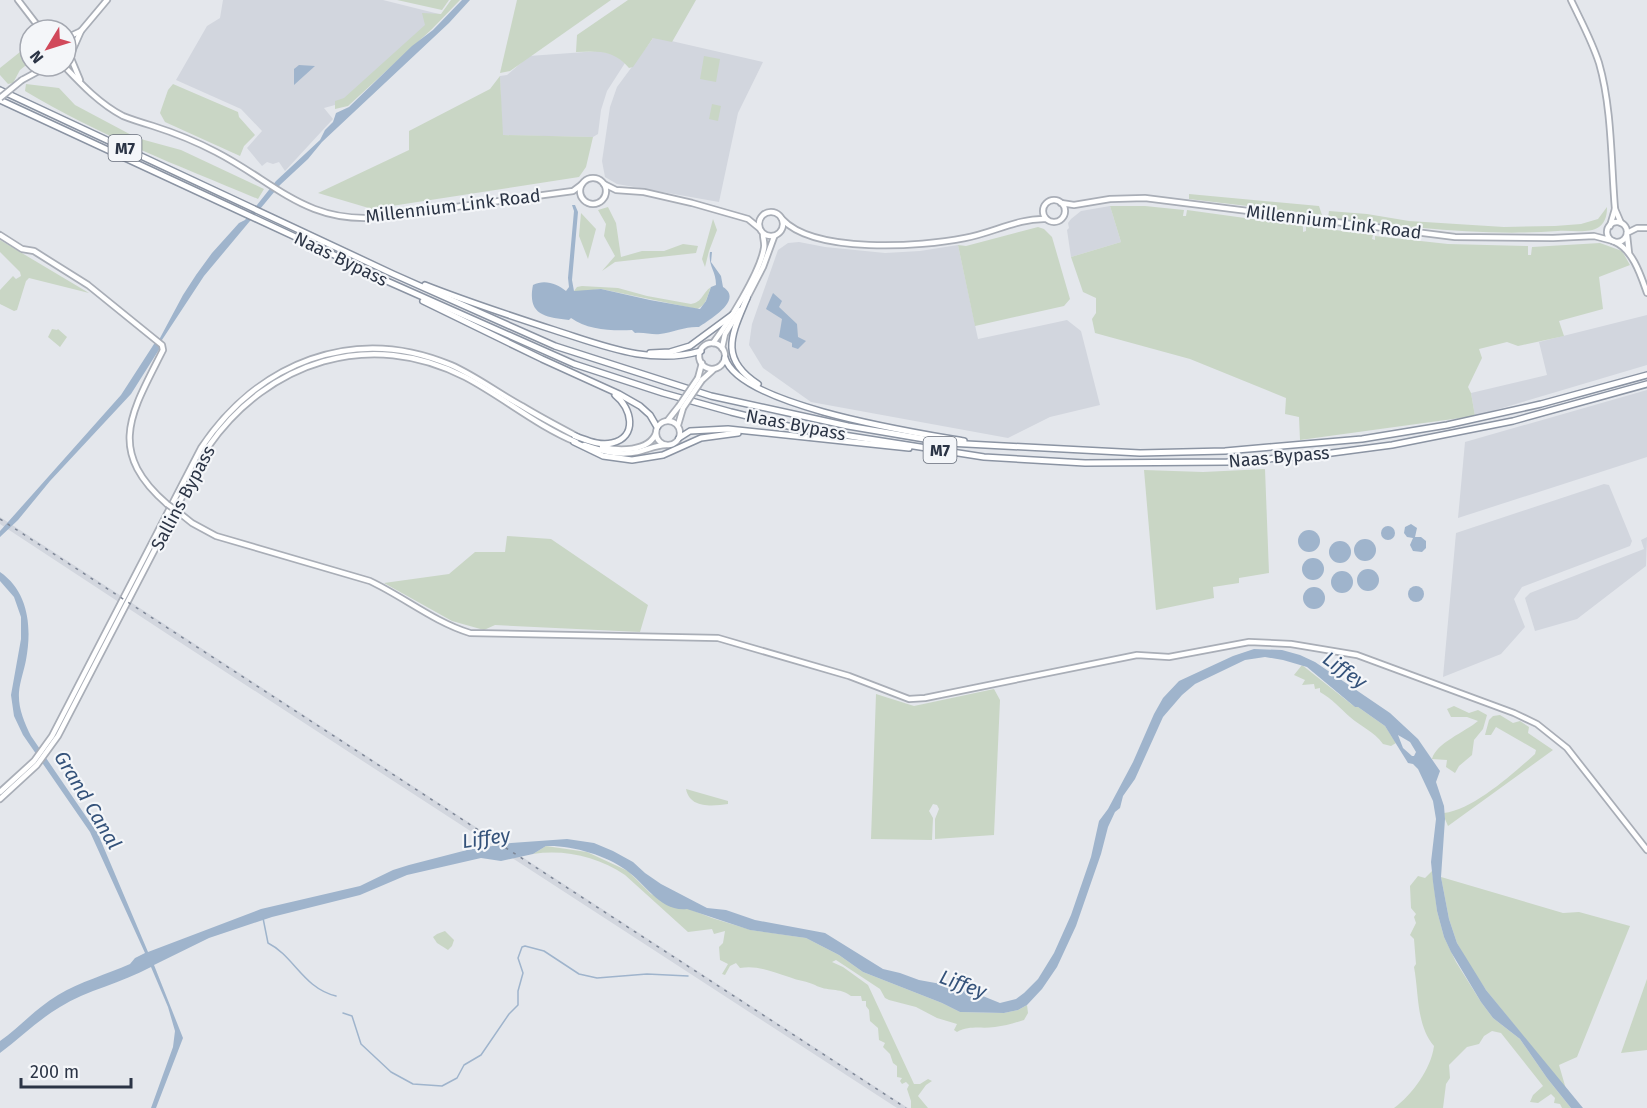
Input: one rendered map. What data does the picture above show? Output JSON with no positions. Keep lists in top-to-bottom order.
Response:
{
  "streets": {
    "highway": ["M7", "Naas Bypass"],
    "main road": ["Millennium Link Road", "Sallins Bypass"]
  },
  "crossings": [
    ["M7", "Naas Bypass"],
    ["M7", "Sallins Bypass"]
  ],
  "water": ["Liffey", "Grand Canal"],
  "scale_bar": "200 m",
  "north": "bottom left"
}
